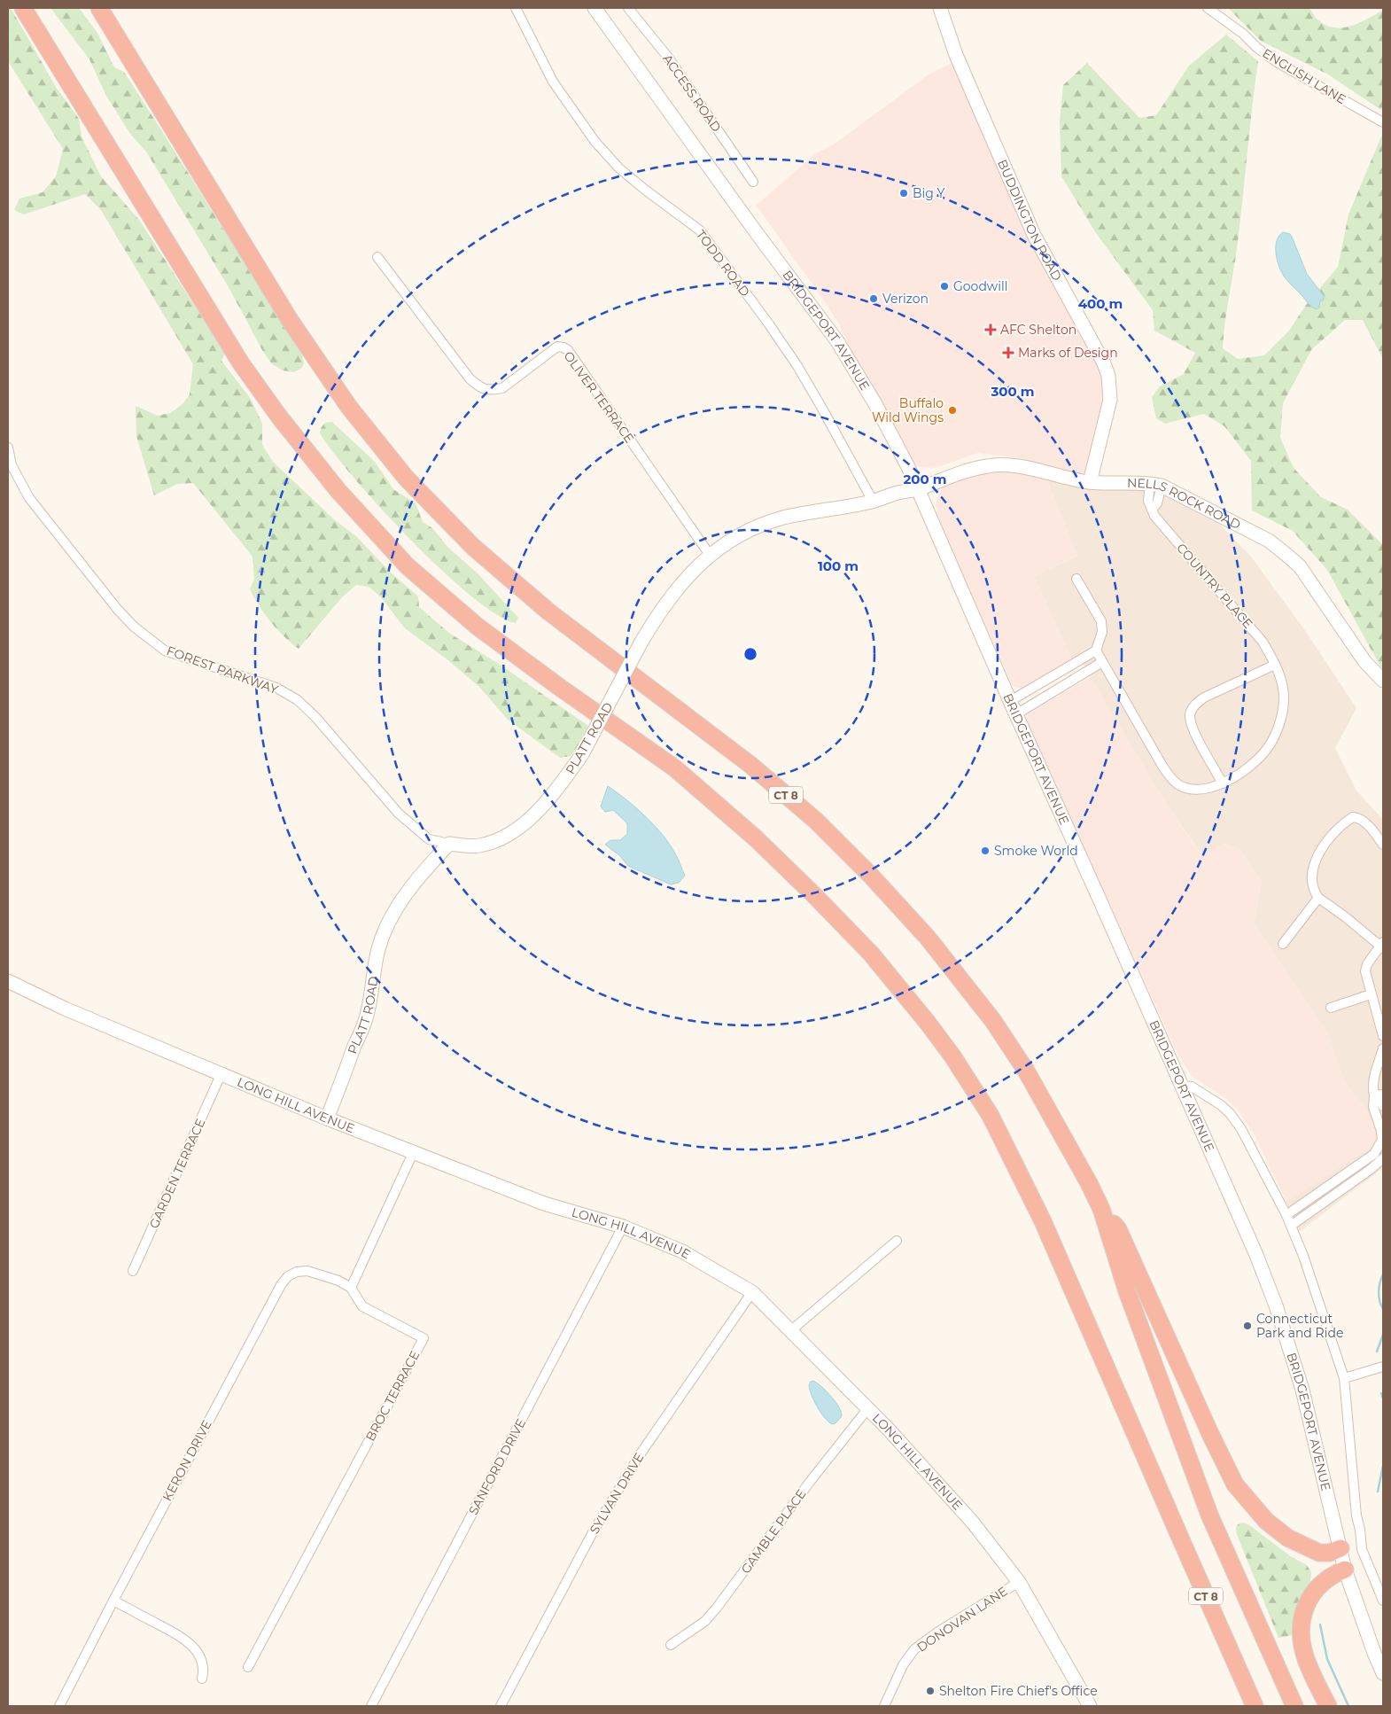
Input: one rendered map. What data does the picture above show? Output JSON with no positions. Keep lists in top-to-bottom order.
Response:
{
  "streets": {
    "highway": ["CT 8"],
    "street": [
      "ENGLISH LANE",
      "ACCESS ROAD",
      "BUDDINGTON ROAD",
      "TODD ROAD",
      "BRIDGEPORT AVENUE",
      "OLIVER TERRACE",
      "NELLS ROCK ROAD",
      "COUNTRY PLACE",
      "FOREST PARKWAY",
      "PLATT ROAD",
      "LONG HILL AVENUE",
      "GARDEN TERRACE",
      "BROC TERRACE",
      "KERON DRIVE",
      "SANFORD DRIVE",
      "SYLVAN DRIVE",
      "GAMBLE PLACE",
      "DONOVAN LANE"
    ]
  },
  "crossings": [
    ["BUDDINGTON ROAD", "NELLS ROCK ROAD"],
    ["TODD ROAD", "PLATT ROAD"],
    ["BRIDGEPORT AVENUE", "NELLS ROCK ROAD"],
    ["BRIDGEPORT AVENUE", "PLATT ROAD"],
    ["OLIVER TERRACE", "PLATT ROAD"],
    ["NELLS ROCK ROAD", "COUNTRY PLACE"],
    ["NELLS ROCK ROAD", "PLATT ROAD"],
    ["FOREST PARKWAY", "PLATT ROAD"],
    ["PLATT ROAD", "LONG HILL AVENUE"],
    ["LONG HILL AVENUE", "GARDEN TERRACE"],
    ["LONG HILL AVENUE", "SANFORD DRIVE"],
    ["LONG HILL AVENUE", "SYLVAN DRIVE"],
    ["LONG HILL AVENUE", "GAMBLE PLACE"],
    ["LONG HILL AVENUE", "DONOVAN LANE"],
    ["BROC TERRACE", "KERON DRIVE"]
  ],
  "places": {
    "other": [
      "Big Y",
      "Goodwill",
      "Verizon",
      "Buffalo Wild Wings",
      "Smoke World",
      "Connecticut Park and Ride",
      "Shelton Fire Chief's Office"
    ],
    "health": ["AFC Shelton", "Marks of Design"]
  },
  "rings": [
    "400 m",
    "300 m",
    "200 m",
    "100 m"
  ]
}
